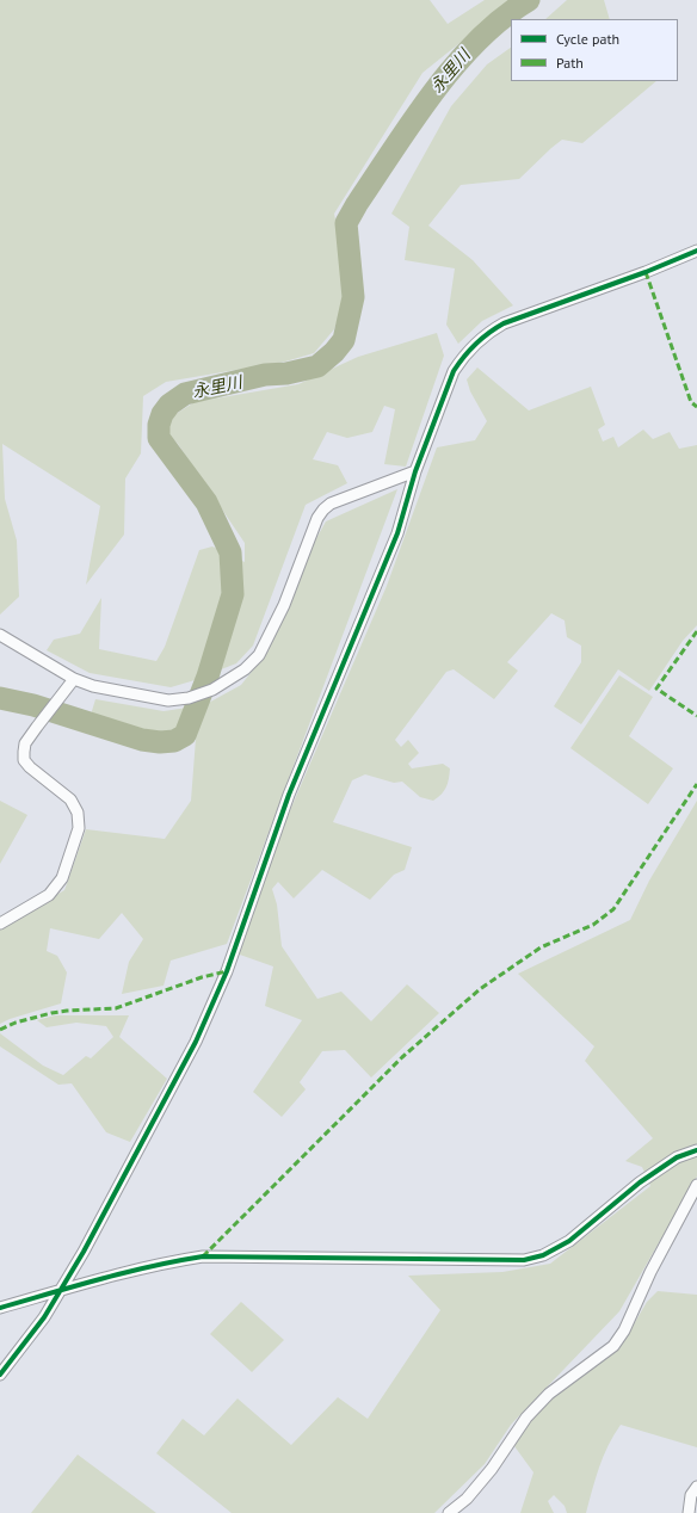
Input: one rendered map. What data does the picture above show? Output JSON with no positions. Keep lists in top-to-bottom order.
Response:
{
  "water": ["永里川"],
  "legend": ["Cycle path", "Path"]
}
